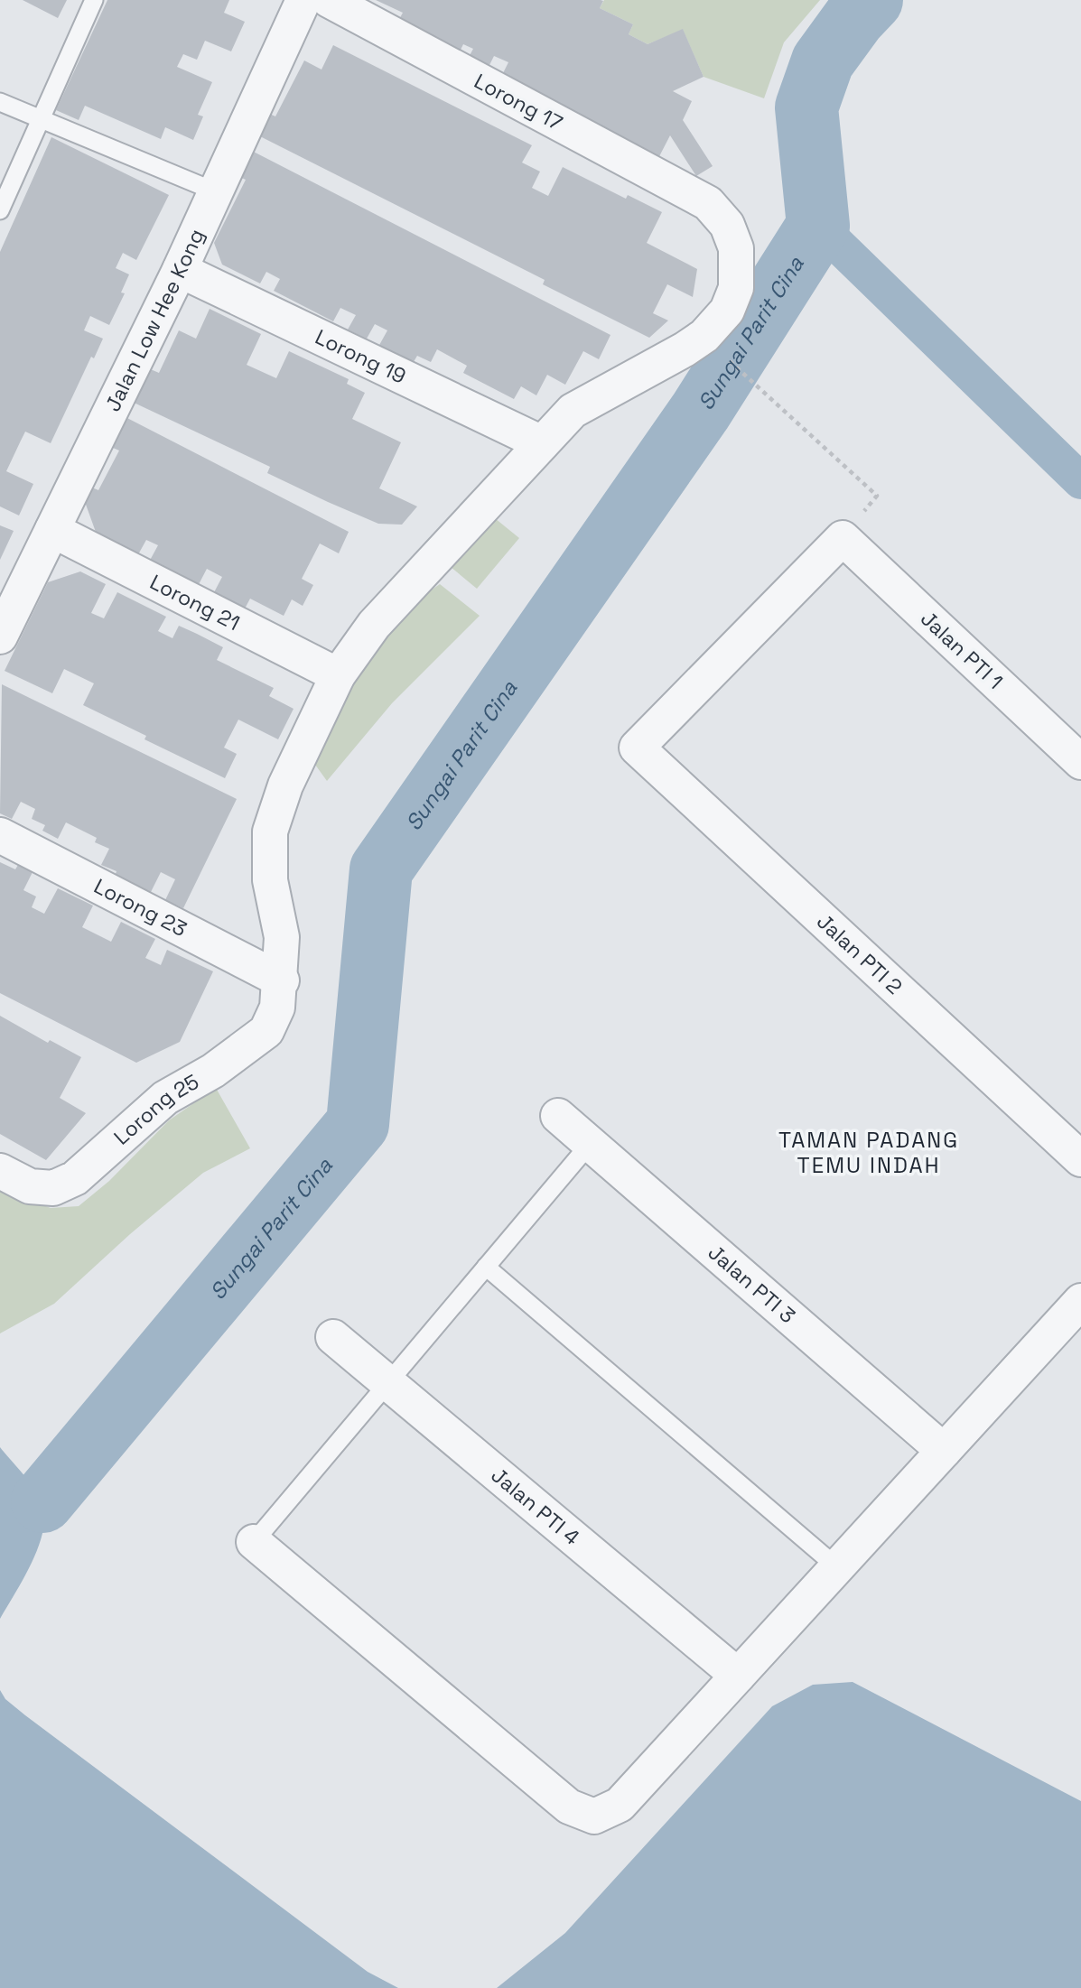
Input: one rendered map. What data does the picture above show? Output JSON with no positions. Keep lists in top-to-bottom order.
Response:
{
  "streets": {
    "street": [
      "Lorong 17",
      "Jalan Low Hee Kong",
      "Lorong 19",
      "Lorong 21",
      "Jalan PTI 1",
      "Lorong 23",
      "Jalan PTI 2",
      "Lorong 25",
      "Jalan PTI 3",
      "Jalan PTI 4"
    ]
  },
  "crossings": [
    ["Lorong 17", "Lorong 25"],
    ["Jalan Low Hee Kong", "Lorong 19"],
    ["Jalan Low Hee Kong", "Lorong 21"],
    ["Lorong 19", "Lorong 25"],
    ["Lorong 21", "Lorong 25"],
    ["Jalan PTI 1", "Jalan PTI 2"],
    ["Lorong 23", "Lorong 25"]
  ],
  "districts": ["TAMAN PADANG TEMU INDAH"],
  "water": ["Sungai Parit Cina"]
}
